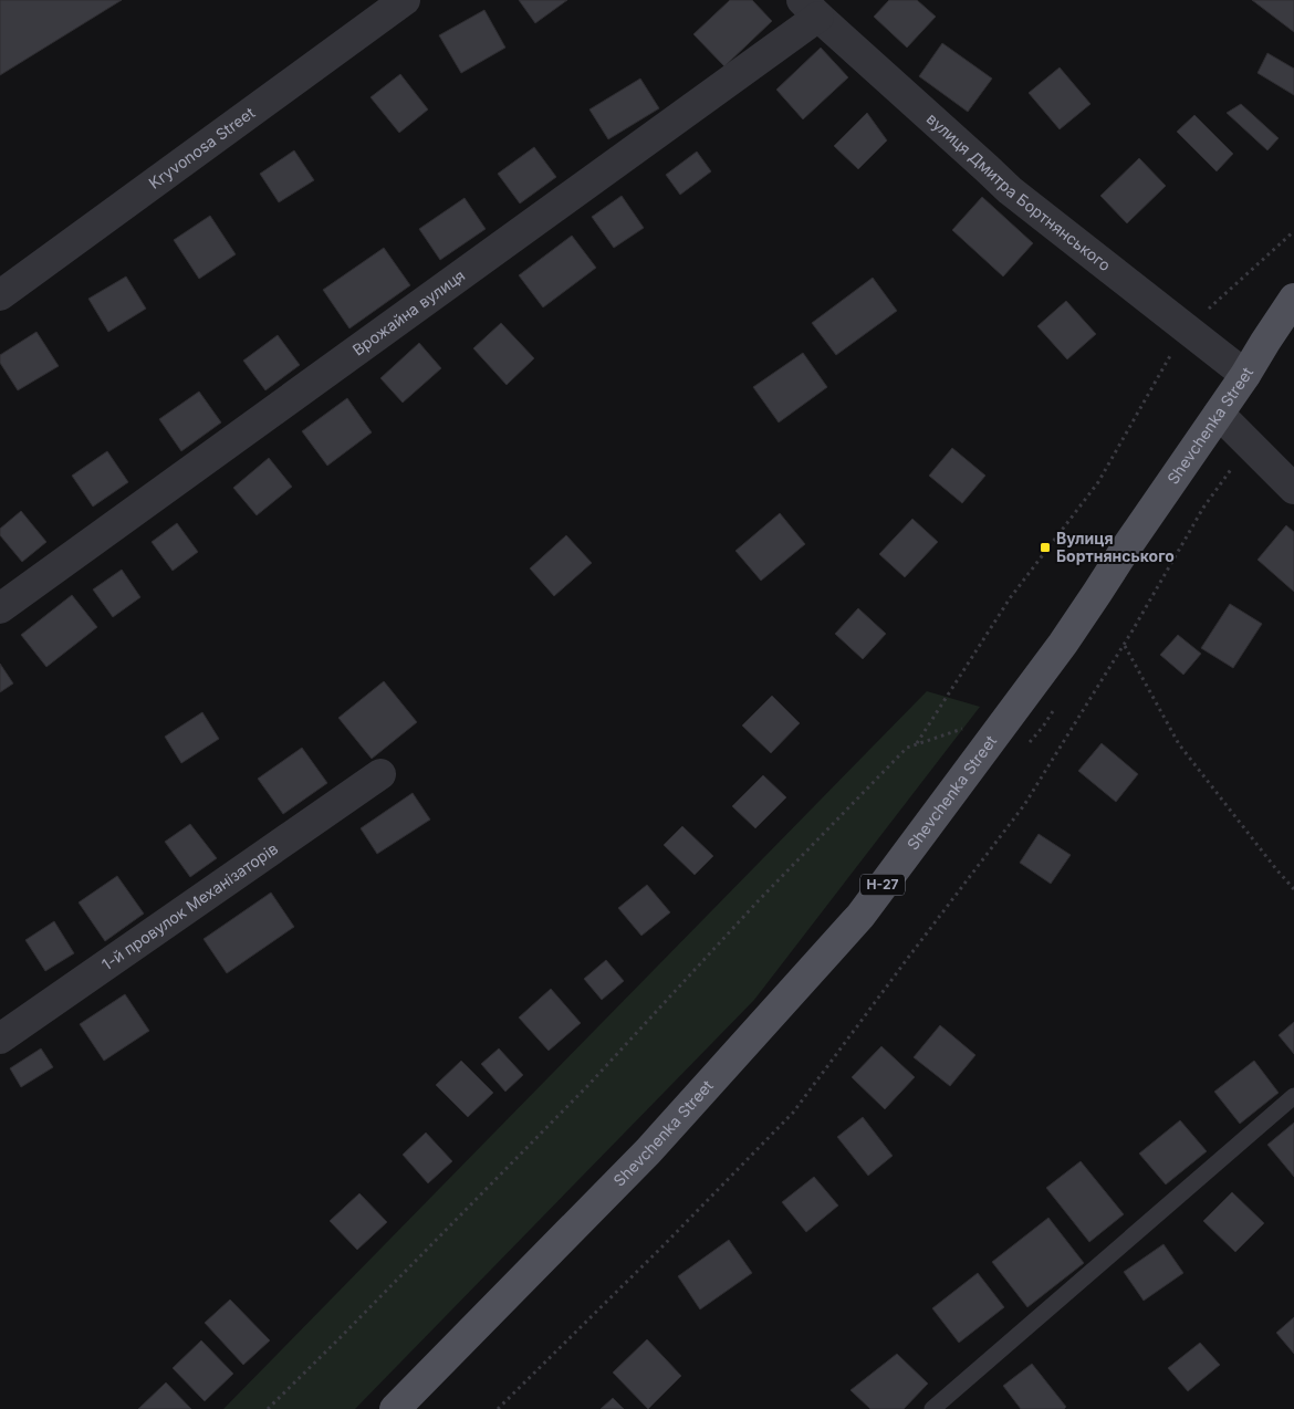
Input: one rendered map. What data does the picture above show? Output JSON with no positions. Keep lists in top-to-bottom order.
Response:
{
  "streets": {
    "main road": ["Shevchenka Street", "Н-27"],
    "street": [
      "Kryvonosa Street",
      "вулиця Дмитра Бортнянського",
      "Врожайна вулиця",
      "1-й провулок Механізаторів"
    ]
  },
  "crossings": [
    ["вулиця Дмитра Бортнянського", "Врожайна вулиця"],
    ["вулиця Дмитра Бортнянського", "Shevchenka Street"]
  ],
  "places": {
    "transit": ["Вулиця Бортнянського"]
  }
}
